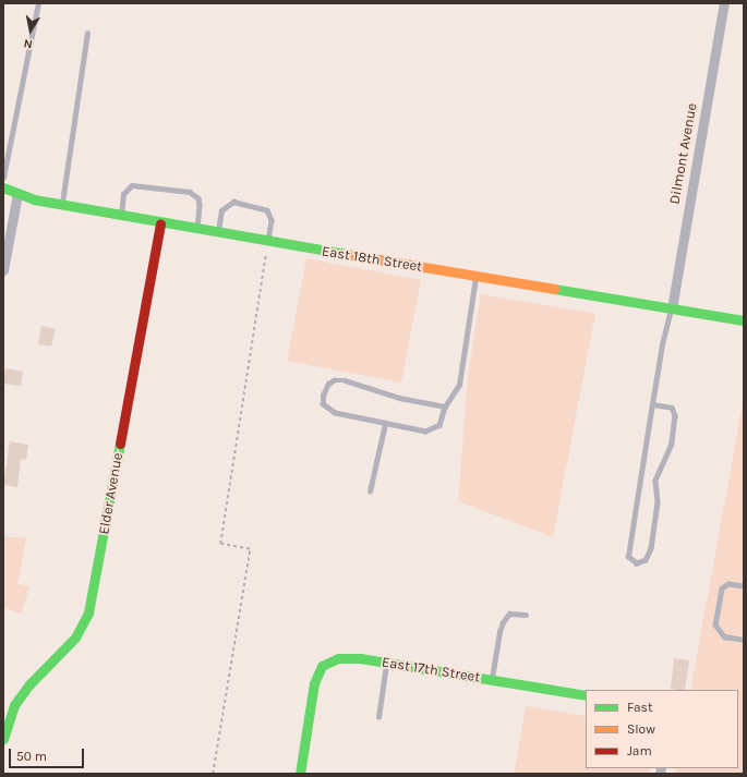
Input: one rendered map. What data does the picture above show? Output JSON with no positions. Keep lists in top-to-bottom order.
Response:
{
  "streets": {
    "street": [
      "Dilmont Avenue",
      "East 18th Street",
      "Elder Avenue",
      "East 17th Street"
    ]
  },
  "crossings": [
    ["Dilmont Avenue", "East 18th Street"],
    ["East 18th Street", "Elder Avenue"]
  ],
  "legend": ["Fast", "Slow", "Jam"],
  "scale_bar": "50 m",
  "north": "bottom"
}
